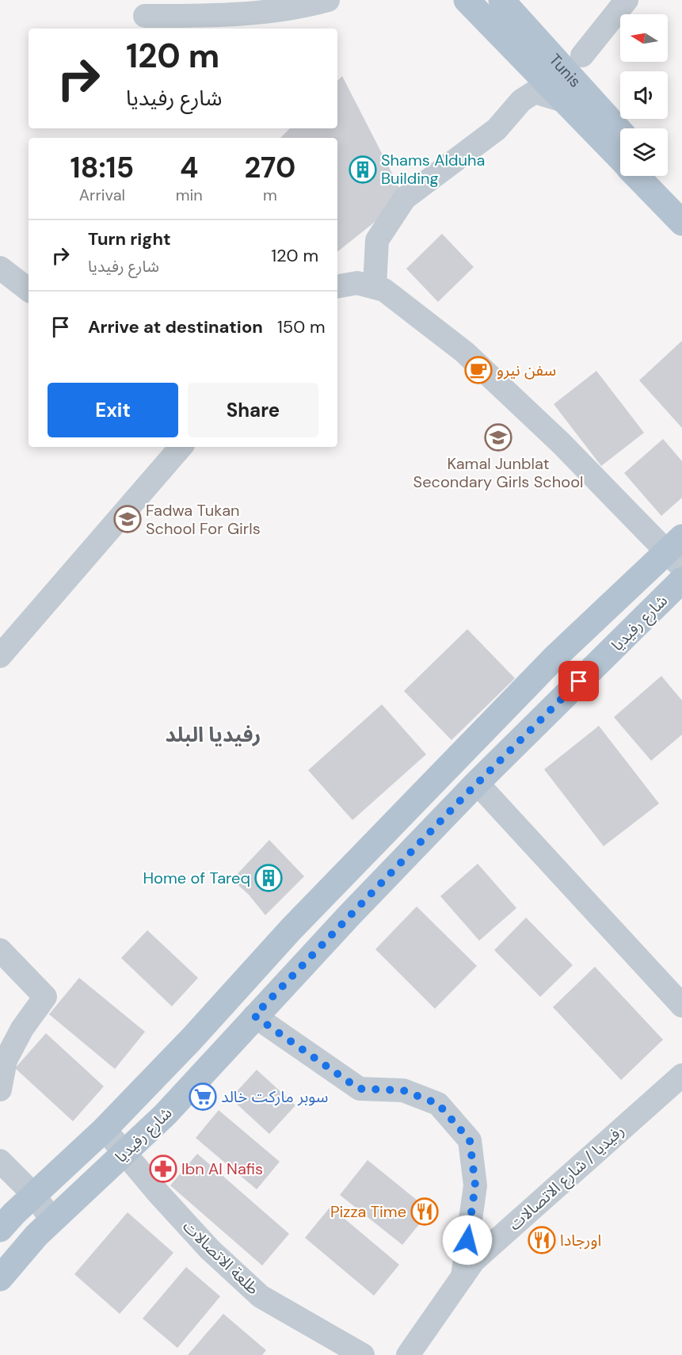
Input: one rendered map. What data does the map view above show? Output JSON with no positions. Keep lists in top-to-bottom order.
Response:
{
  "streets": {
    "main road": ["Tunis", "شارع رفيديا"],
    "street": ["رفيديا / شارع الاتصالات", "طلعة الاتصالات"]
  },
  "crossings": [
    ["شارع رفيديا", "طلعة الاتصالات"]
  ],
  "districts": ["رفيديا البلد"],
  "places": {
    "building": ["Shams Alduha Building", "Home of Tareq"],
    "cafe": ["سفن نيرو"],
    "school or university": ["Kamal Junblat Secondary Girls School", "Fadwa Tukan School For Girls"],
    "supermarket": ["سوبر مارکت خالد"],
    "pharmacy": ["Ibn Al Nafis"],
    "restaurant": ["Pizza Time", "اورجادا"]
  },
  "north": "left",
  "page": {
    "turn": ["120 m", "شارع رفيديا"],
    "eta": [
      "18:15",
      "Arrival",
      "4",
      "min",
      "270",
      "m"
    ],
    "list": [
      {
        "name": "Turn right",
        "note": "شارع رفيديا",
        "value": "120 m"
      },
      {
        "name": "Arrive at destination",
        "value": "150 m"
      }
    ],
    "buttons": ["Exit", "Share"]
  }
}
